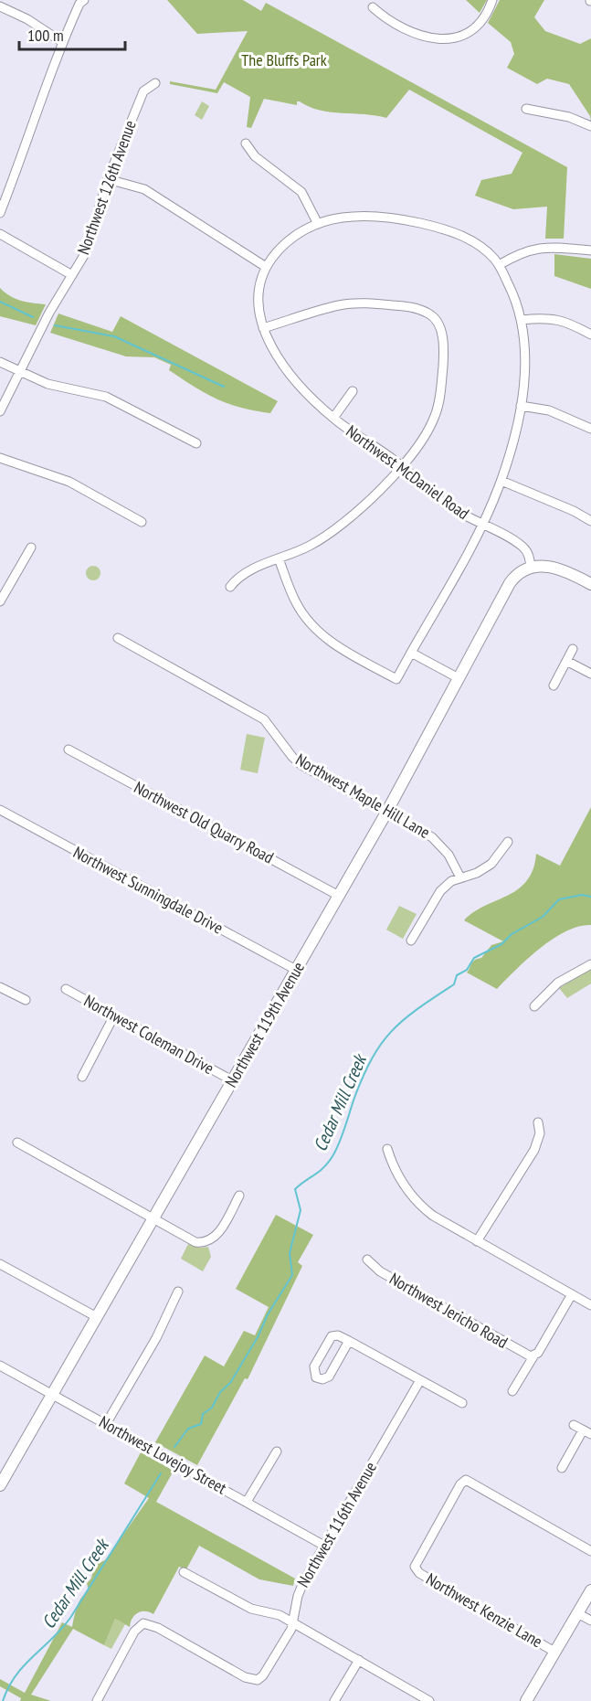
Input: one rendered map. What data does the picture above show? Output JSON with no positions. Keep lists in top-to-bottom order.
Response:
{
  "streets": {
    "street": [
      "Northwest 126th Avenue",
      "Northwest McDaniel Road",
      "Northwest Maple Hill Lane",
      "Northwest Old Quarry Road",
      "Northwest Sunningdale Drive",
      "Northwest 119th Avenue",
      "Northwest Coleman Drive",
      "Northwest Jericho Road",
      "Northwest Lovejoy Street",
      "Northwest 116th Avenue",
      "Northwest Kenzie Lane"
    ]
  },
  "crossings": [
    ["Northwest McDaniel Road", "Northwest 119th Avenue"],
    ["Northwest Maple Hill Lane", "Northwest 119th Avenue"],
    ["Northwest Old Quarry Road", "Northwest 119th Avenue"],
    ["Northwest Sunningdale Drive", "Northwest 119th Avenue"],
    ["Northwest 119th Avenue", "Northwest Coleman Drive"],
    ["Northwest 119th Avenue", "Northwest Lovejoy Street"],
    ["Northwest Lovejoy Street", "Northwest 116th Avenue"]
  ],
  "water": ["Cedar Mill Creek"],
  "parks": ["The Bluffs Park"],
  "scale_bar": "100 m"
}
